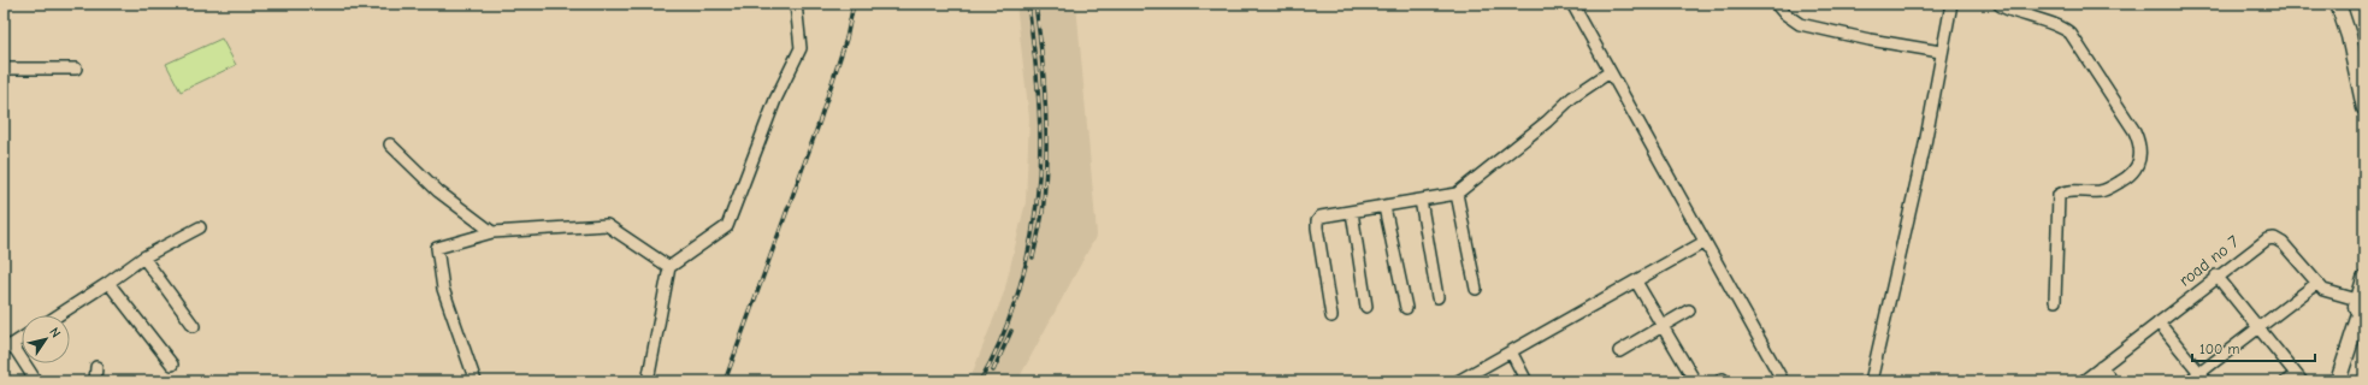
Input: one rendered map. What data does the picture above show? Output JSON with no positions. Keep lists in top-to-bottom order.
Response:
{
  "streets": {
    "street": ["road no 7"]
  },
  "scale_bar": "100 m",
  "north": "top right"
}
